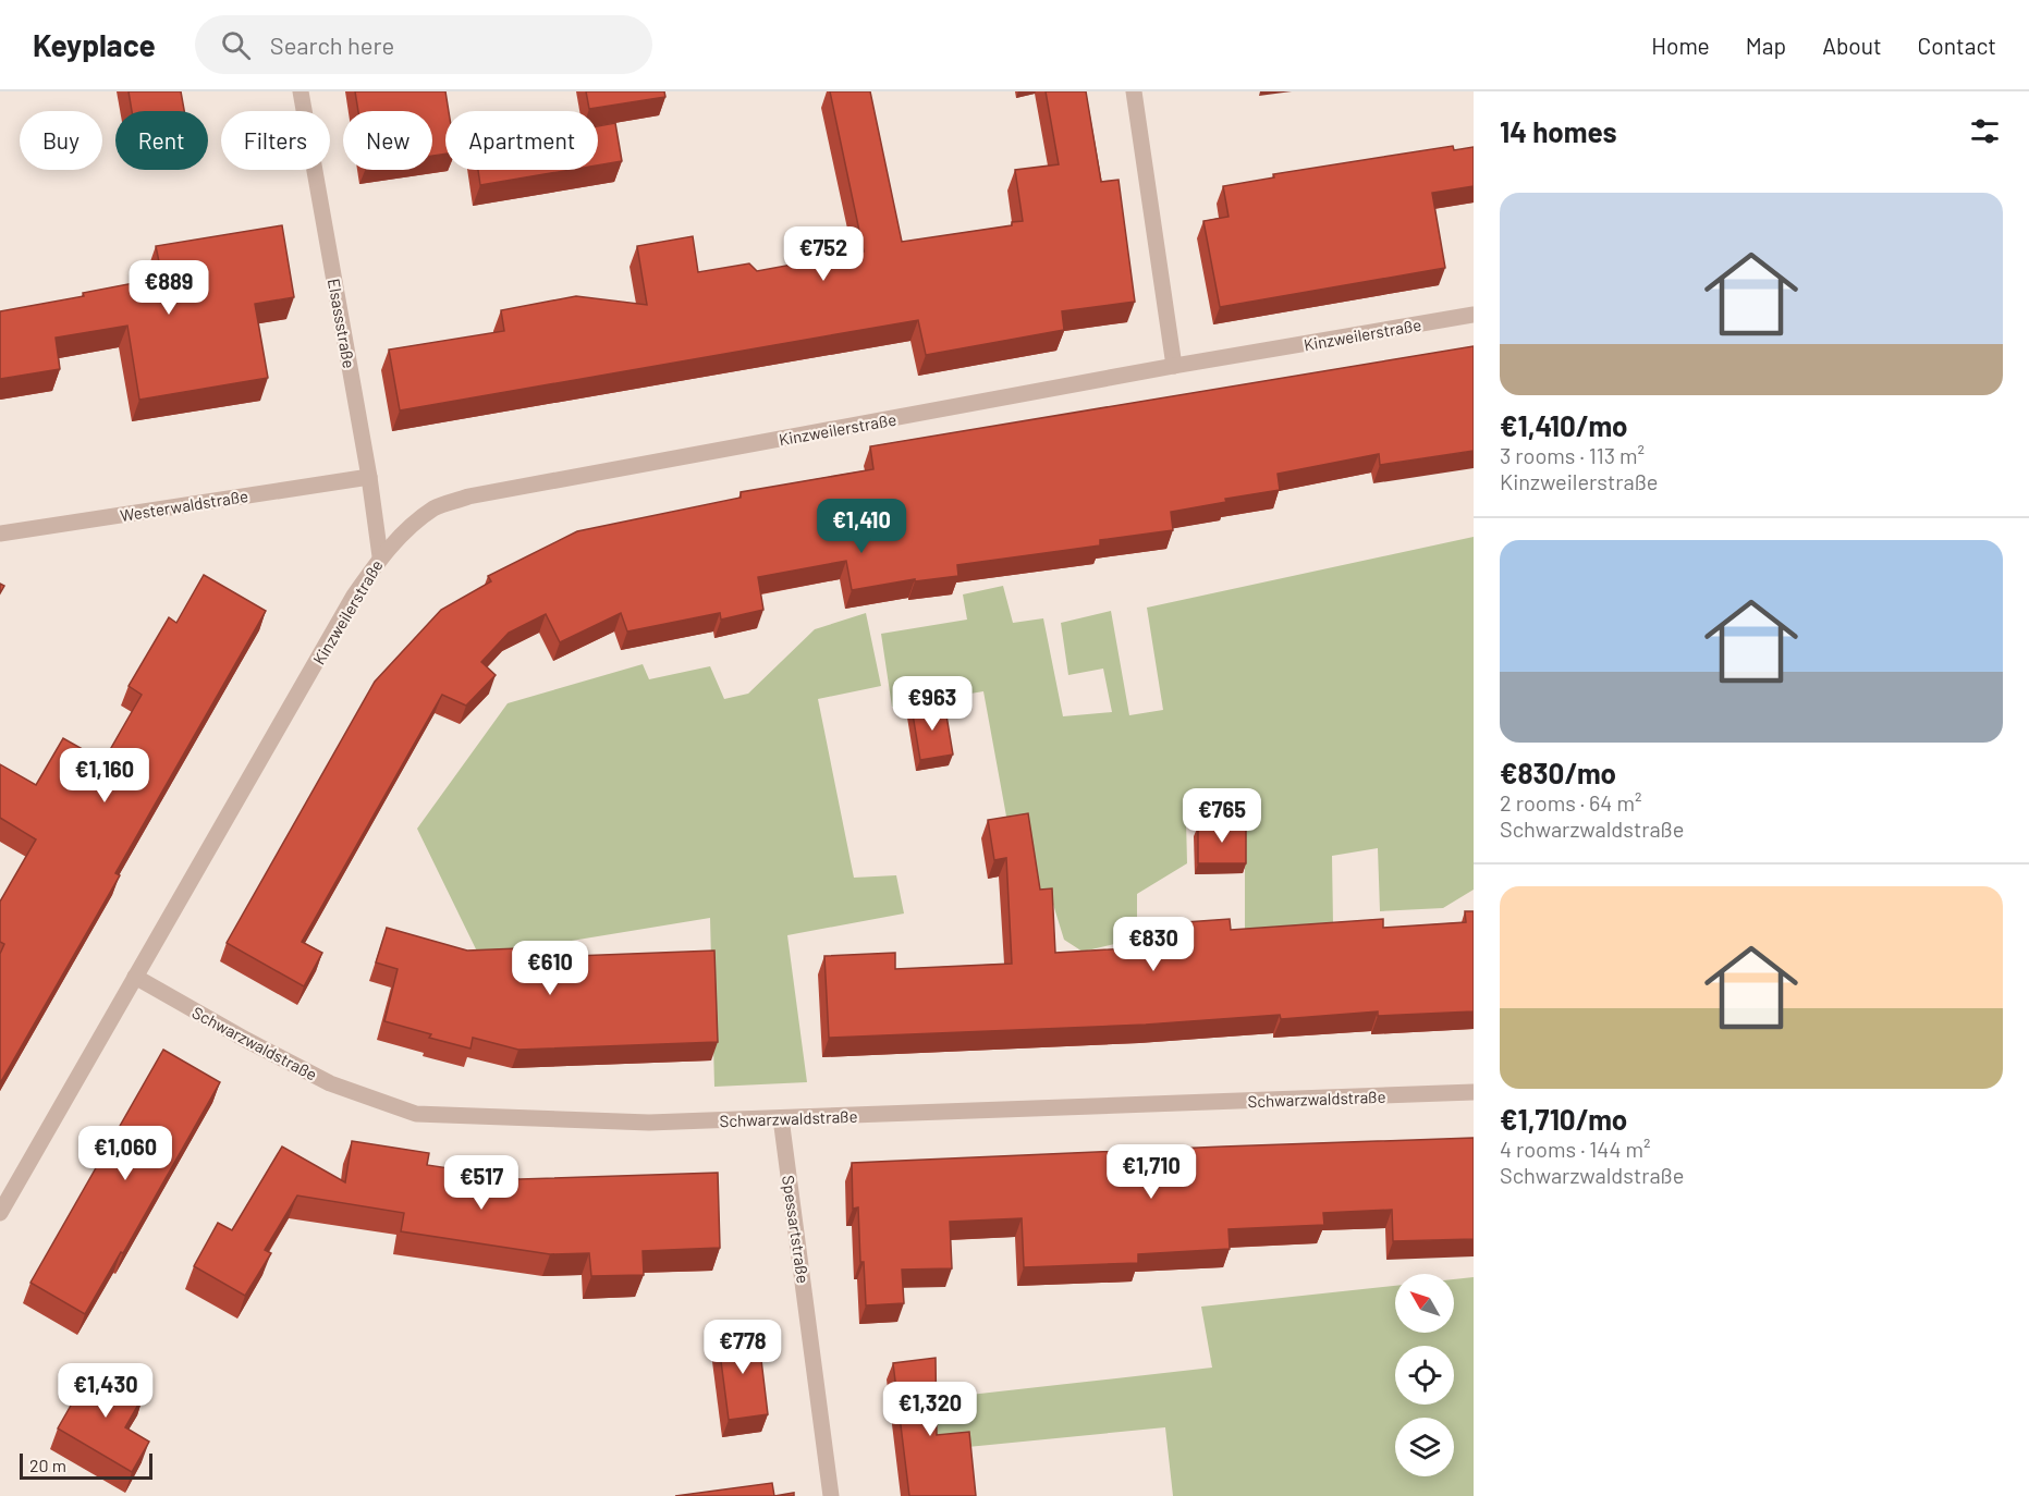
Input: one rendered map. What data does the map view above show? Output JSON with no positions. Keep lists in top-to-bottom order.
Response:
{
  "streets": {
    "street": [
      "Elsassstraße",
      "Kinzweilerstraße",
      "Westerwaldstraße",
      "Schwarzwaldstraße",
      "Spessartstraße"
    ]
  },
  "crossings": [
    ["Elsassstraße", "Kinzweilerstraße"],
    ["Elsassstraße", "Westerwaldstraße"],
    ["Kinzweilerstraße", "Schwarzwaldstraße"],
    ["Schwarzwaldstraße", "Spessartstraße"]
  ],
  "scale_bar": "20 m",
  "north": "top left",
  "page": {
    "header": "Keyplace",
    "search": "Search here",
    "nav": [
      "Home",
      "Map",
      "About",
      "Contact"
    ],
    "heading": "14 homes",
    "chip": [
      "Buy",
      "Rent",
      "Filters",
      "New",
      "Apartment"
    ],
    "list": [
      {
        "name": "€1,410/mo",
        "note": "3 rooms · 113 m² · Kinzweilerstraße"
      },
      {
        "name": "€830/mo",
        "note": "2 rooms · 64 m² · Schwarzwaldstraße"
      },
      {
        "name": "€1,710/mo",
        "note": "4 rooms · 144 m² · Schwarzwaldstraße"
      }
    ],
    "price": [
      "€752",
      "€889",
      "€1,410",
      "€963",
      "€1,160",
      "€765",
      "€830",
      "€610",
      "€1,060",
      "€1,710",
      "€517",
      "€778",
      "€1,430",
      "€1,320"
    ],
    "scale": "20 m"
  }
}
